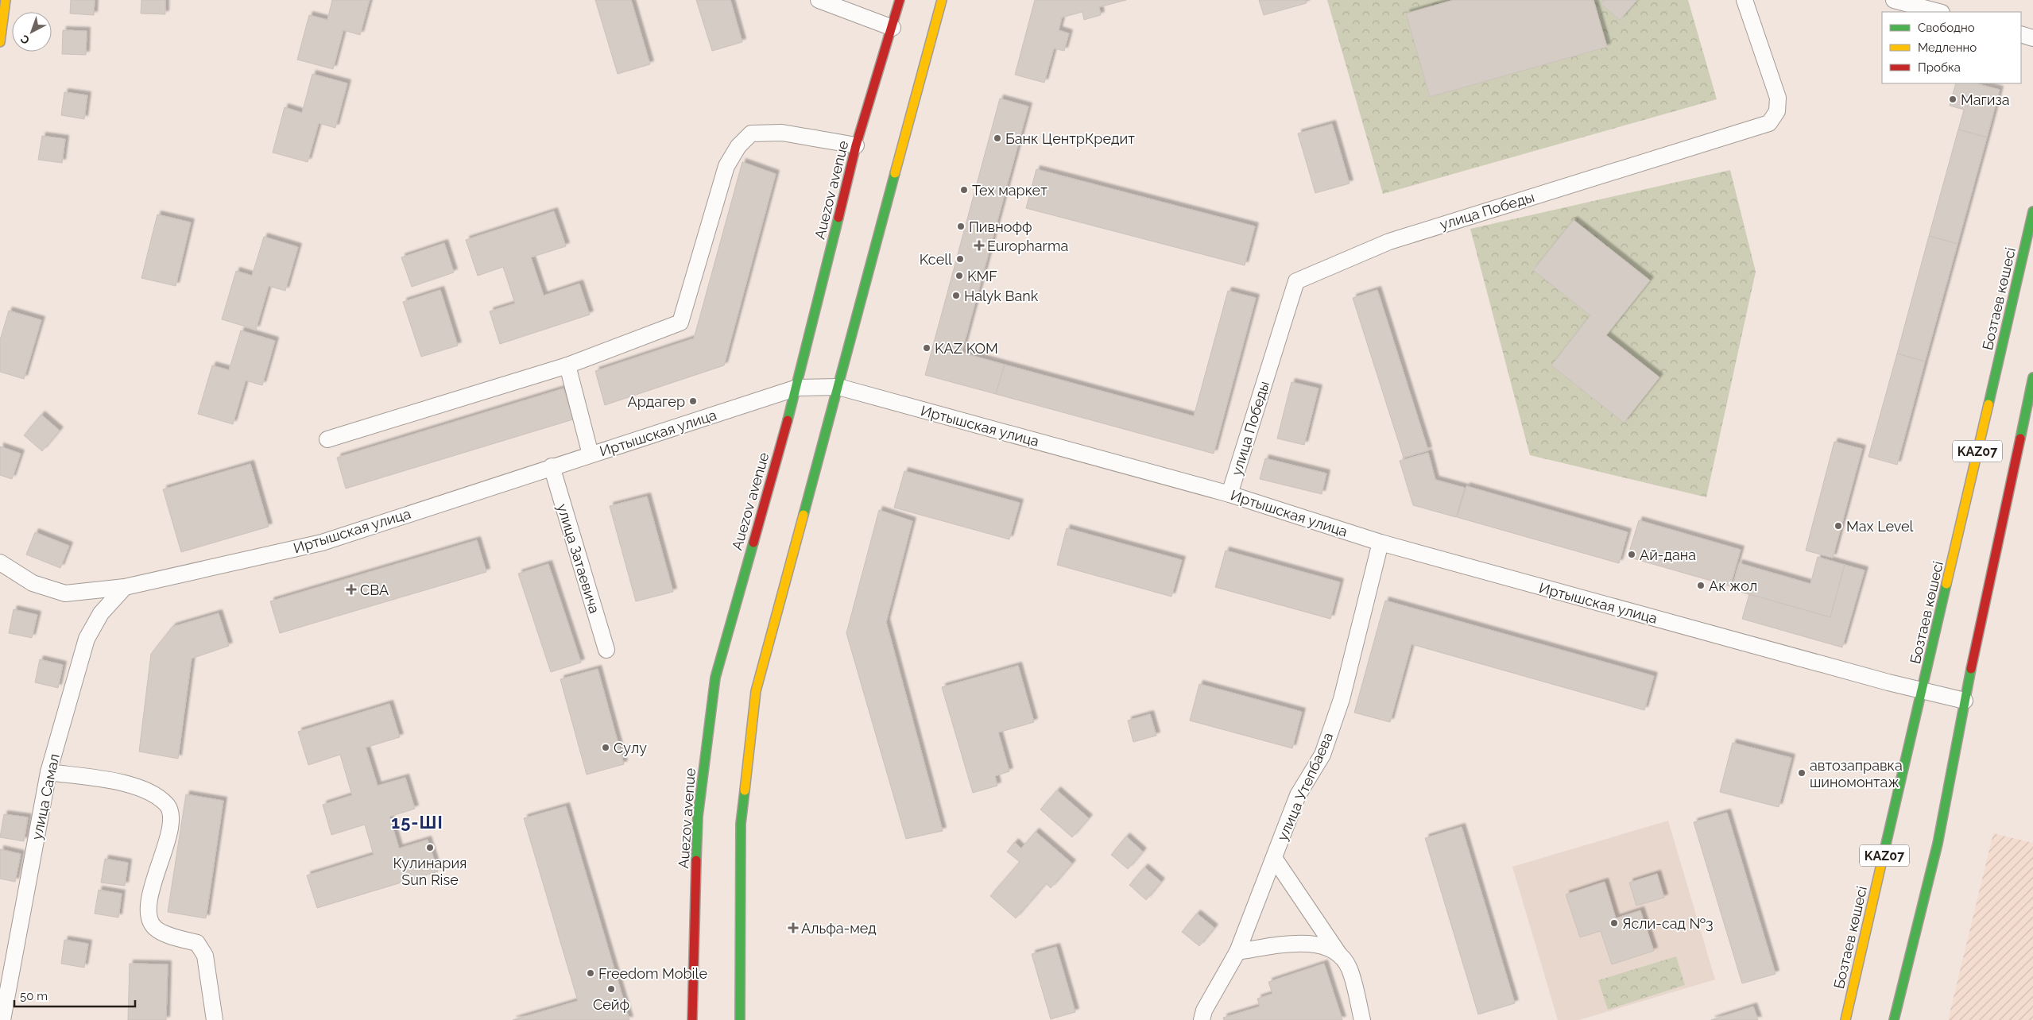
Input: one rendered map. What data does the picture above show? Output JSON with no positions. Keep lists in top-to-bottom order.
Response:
{
  "streets": {
    "main road": ["Auezov avenue", "Бозтаев көшесі", "KAZ07"],
    "street": [
      "улица Победы",
      "Иртышская улица",
      "улица Затаевича",
      "улица Утепбаева",
      "улица Самал"
    ]
  },
  "crossings": [
    ["Auezov avenue", "Иртышская улица"],
    ["улица Победы", "Иртышская улица"],
    ["Бозтаев көшесі", "Иртышская улица"],
    ["Иртышская улица", "KAZ07"],
    ["Иртышская улица", "улица Затаевича"],
    ["Иртышская улица", "улица Утепбаева"],
    ["Иртышская улица", "улица Самал"]
  ],
  "districts": ["15-ШІ"],
  "places": {
    "other": [
      "Магиза",
      "Банк ЦентрКредит",
      "Тех маркет",
      "Пивнофф",
      "Kcell",
      "KMF",
      "Halyk Bank",
      "KAZ KOM",
      "Ардагер",
      "Max Level",
      "Ай-дана",
      "Ак жол",
      "Сулу",
      "автозаправка шиномонтаж",
      "Кулинария Sun Rise",
      "Ясли-сад №3",
      "Freedom Mobile",
      "Сейф"
    ],
    "health": ["Europharma", "СВА", "Альфа-мед"]
  },
  "legend": ["Свободно", "Медленно", "Пробка"],
  "scale_bar": "50 m",
  "north": "bottom left"
}
